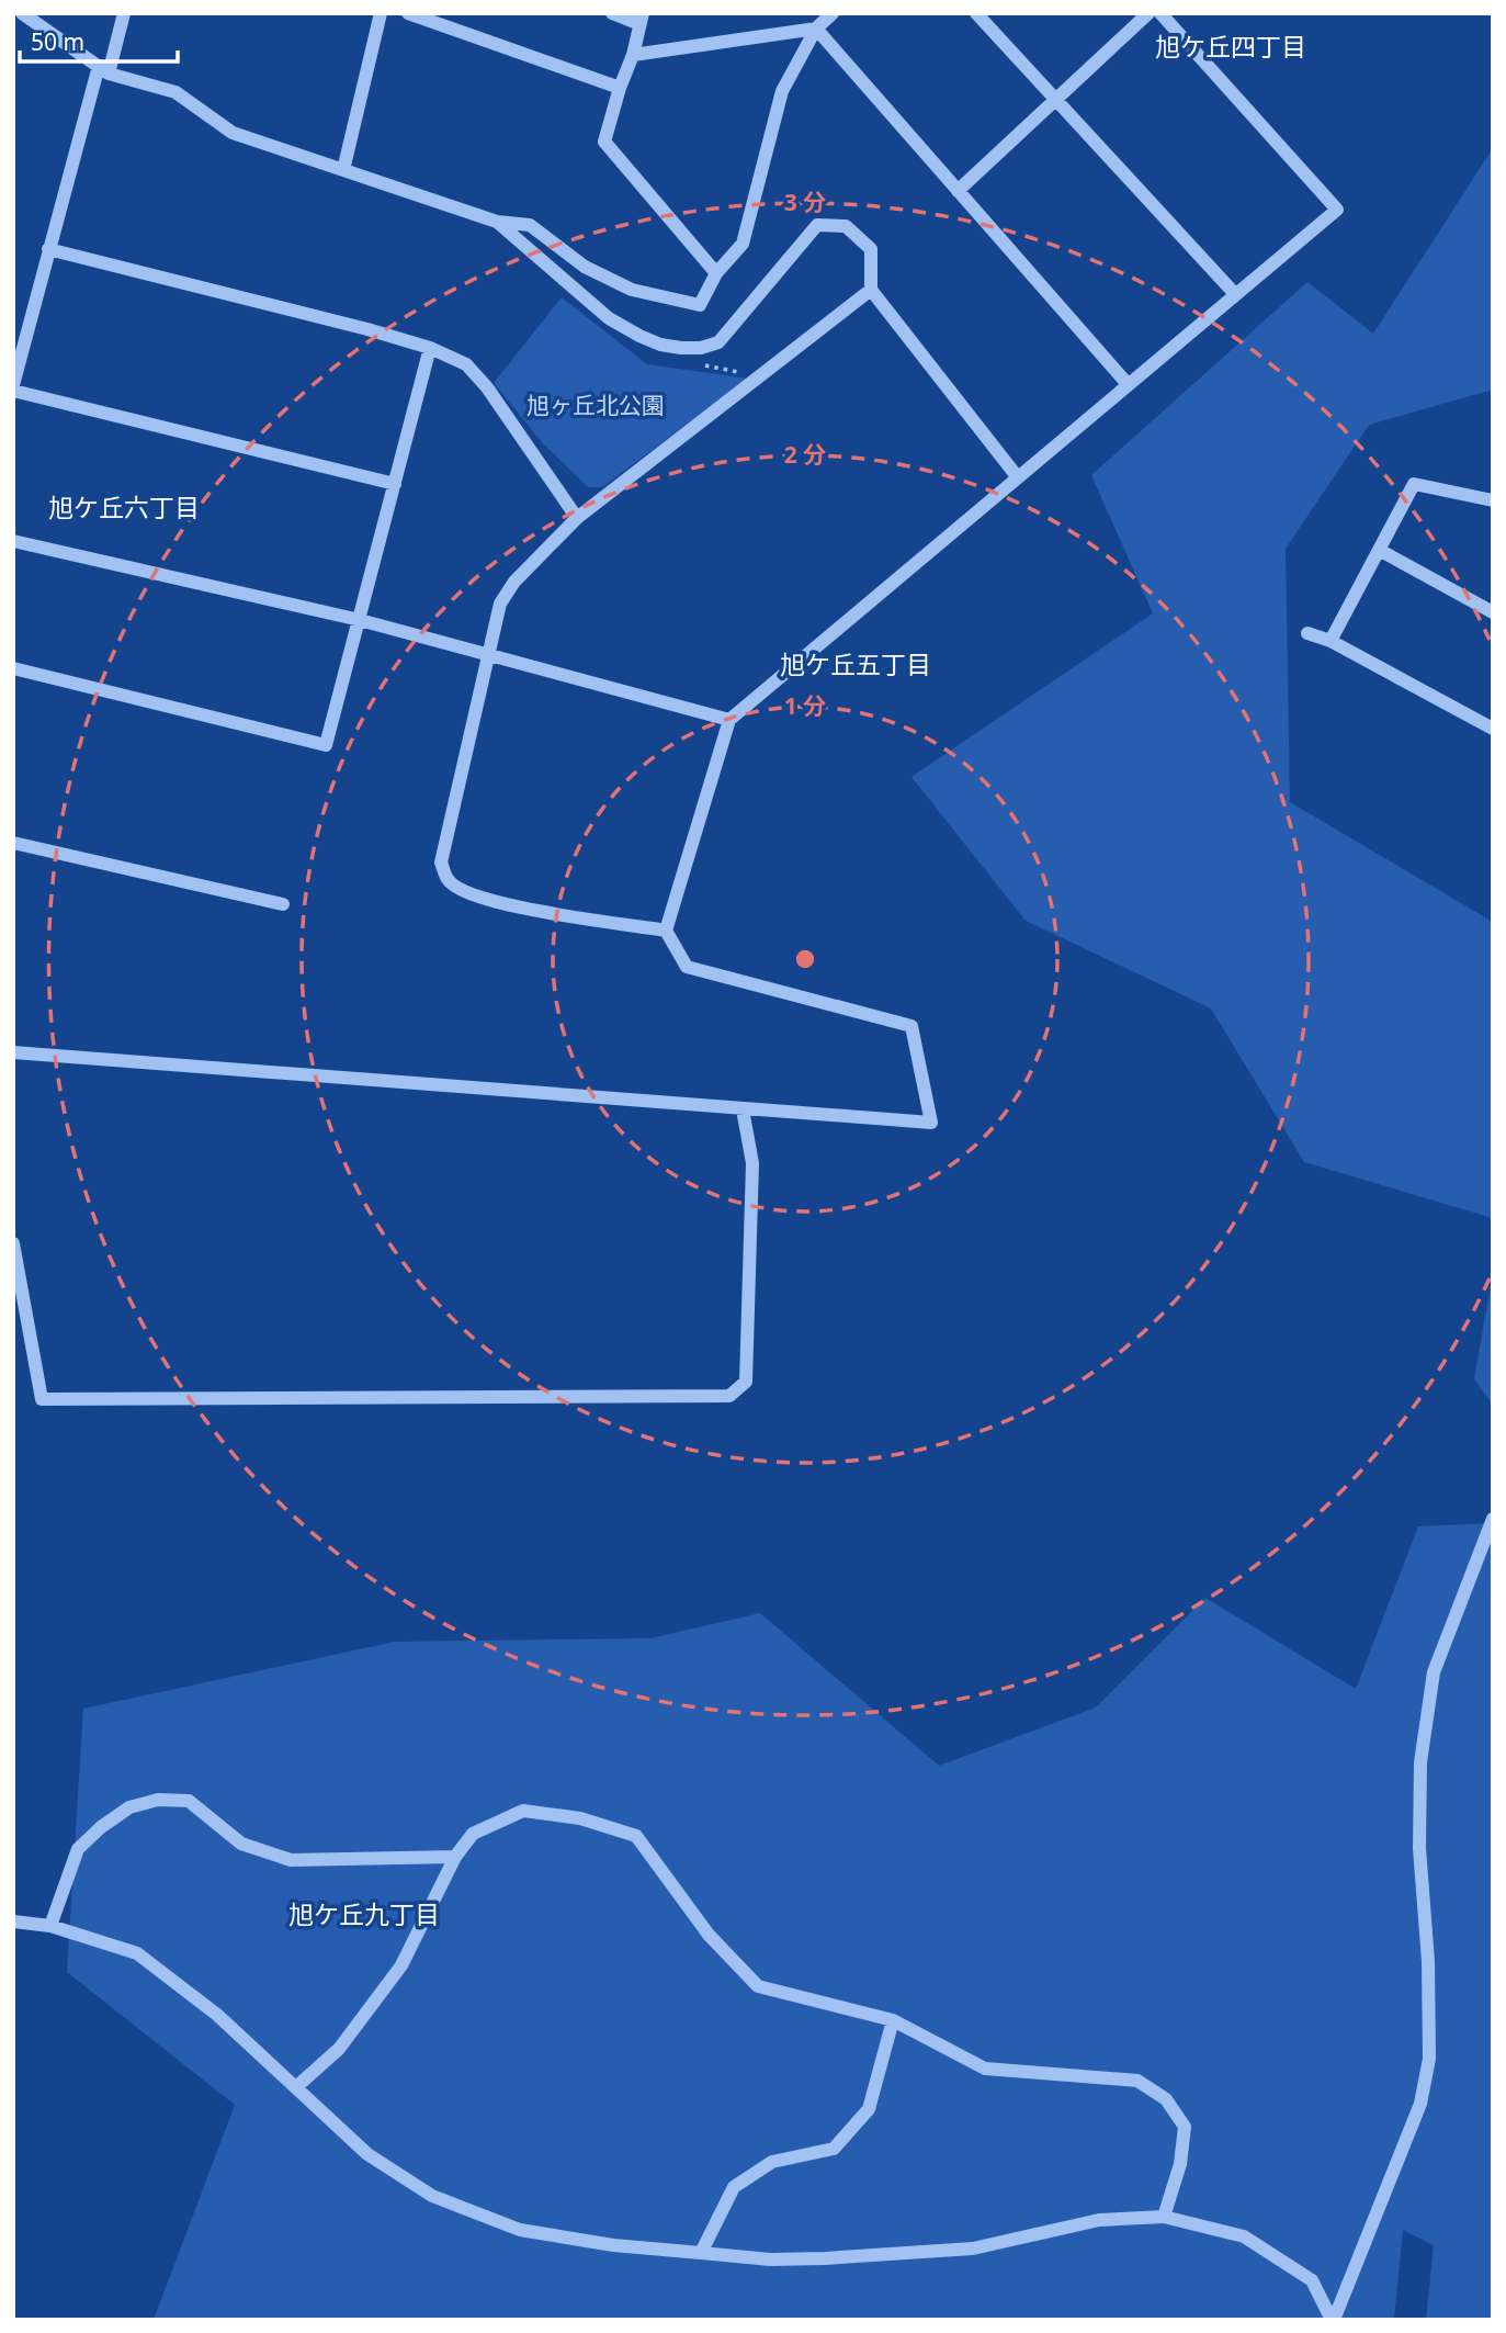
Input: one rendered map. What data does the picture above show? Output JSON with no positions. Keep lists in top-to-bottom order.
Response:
{
  "districts": [
    "旭ケ丘四丁目",
    "旭ケ丘六丁目",
    "旭ケ丘五丁目",
    "旭ケ丘九丁目"
  ],
  "parks": ["旭ヶ丘北公園"],
  "scale_bar": "50 m",
  "rings": ["3 分", "2 分", "1 分"]
}
